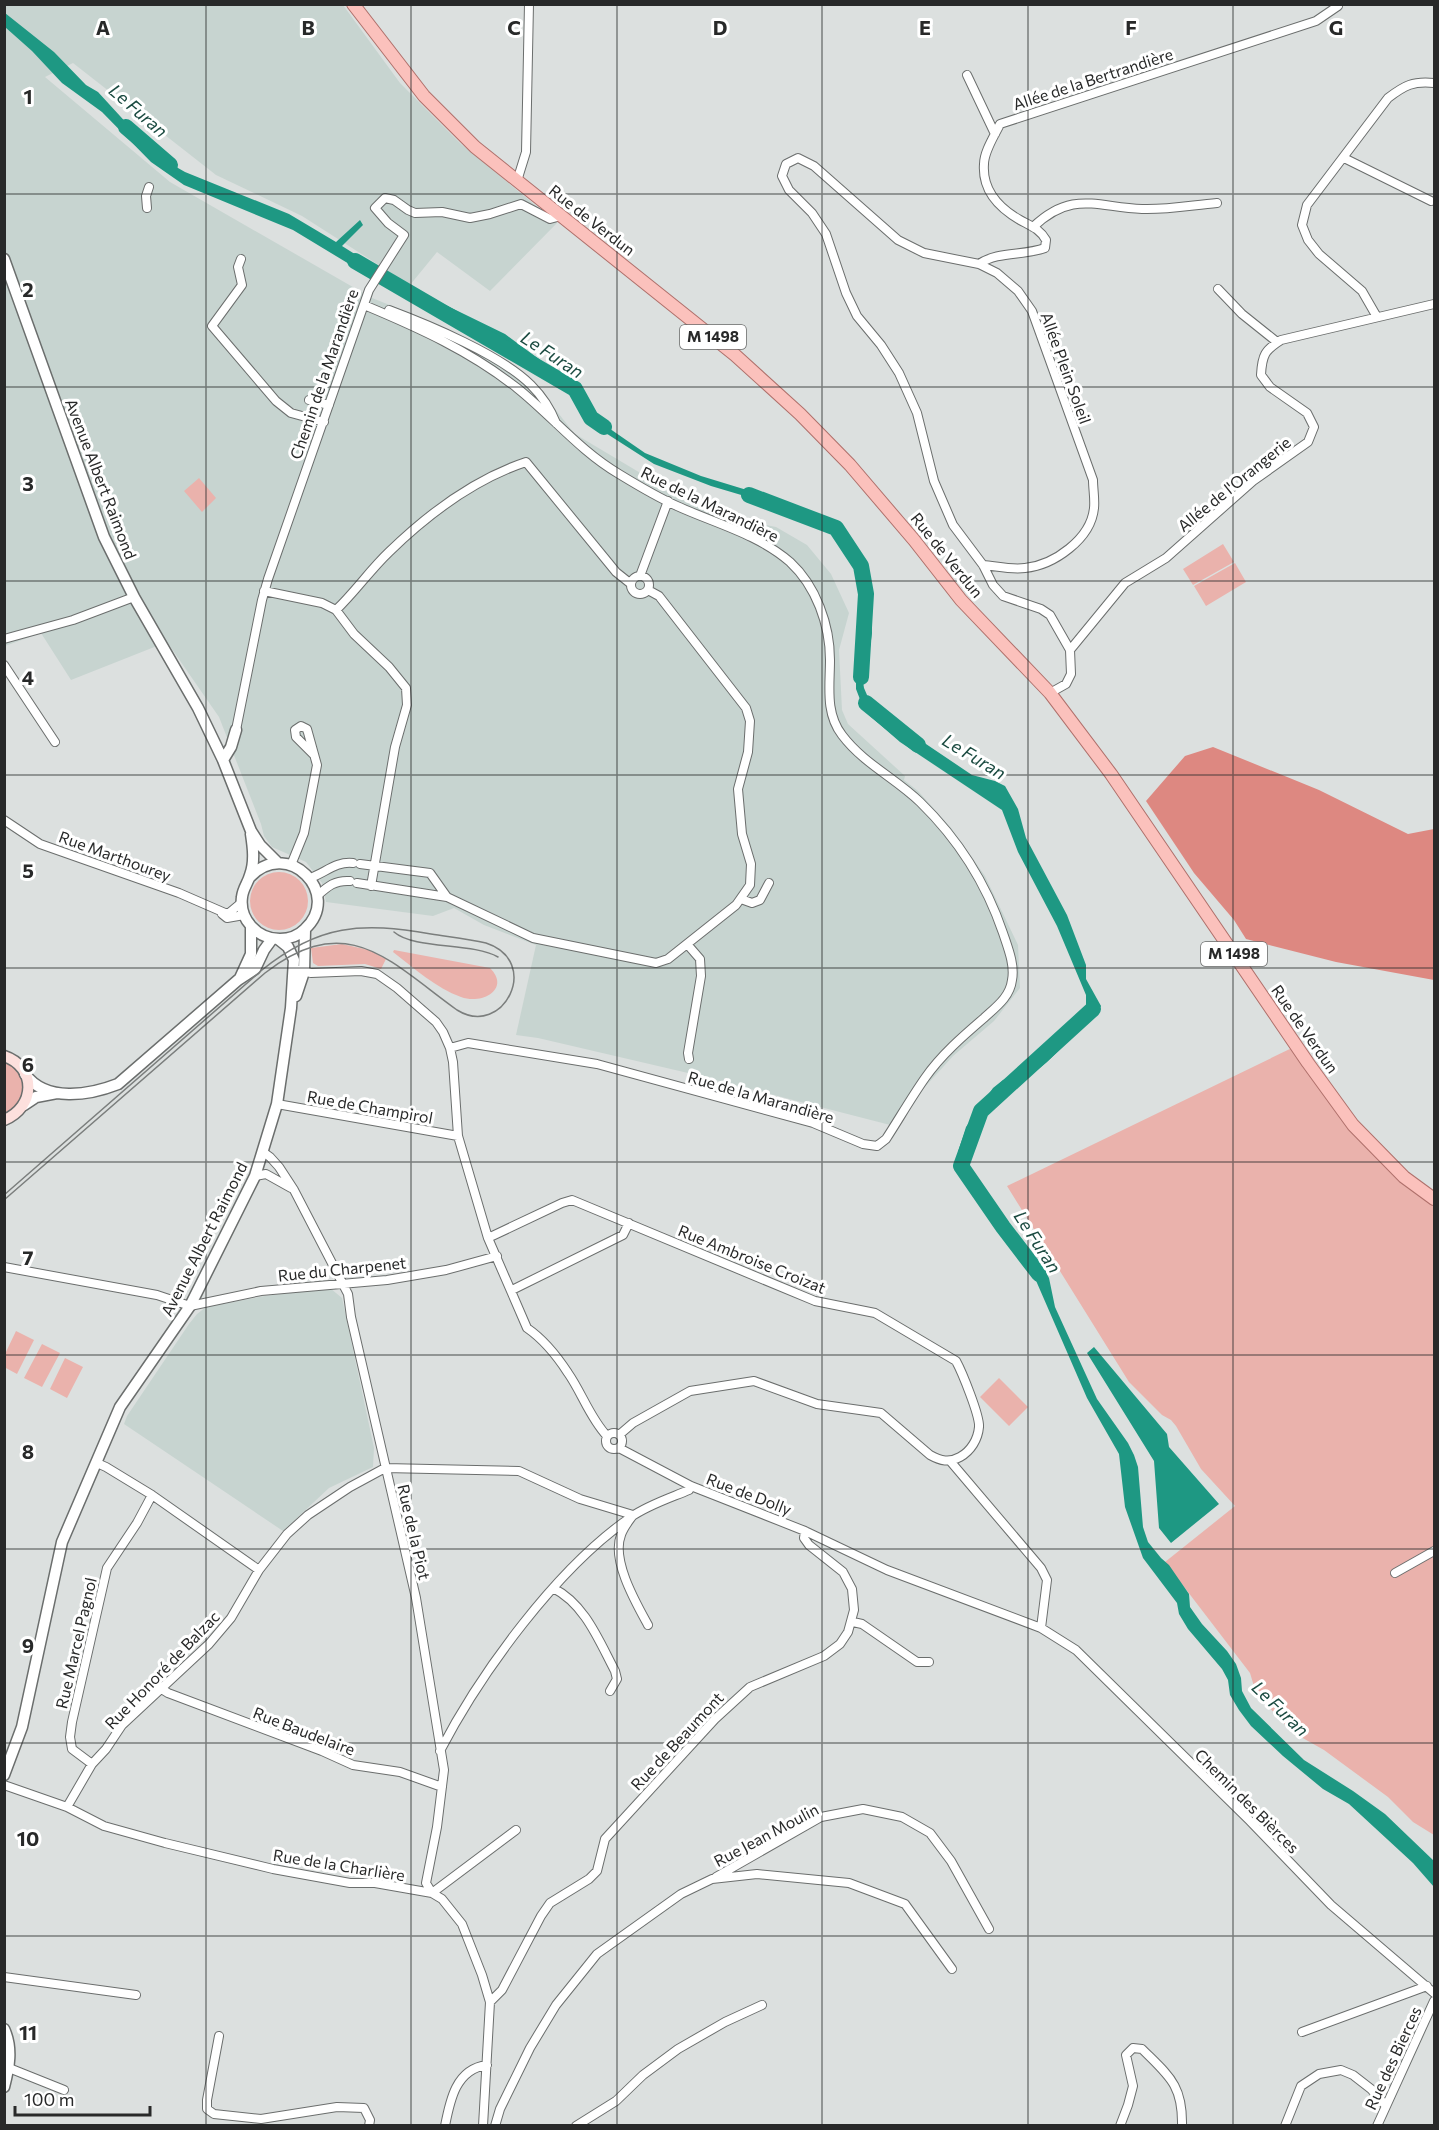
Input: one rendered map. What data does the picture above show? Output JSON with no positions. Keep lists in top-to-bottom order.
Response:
{
  "streets": {
    "main road": ["Rue de Verdun", "M 1498"],
    "street": [
      "Allée de la Bertrandière",
      "Allée Plein Soleil",
      "Chemin de la Marandière",
      "Avenue Albert Raimond",
      "Allée de l'Orangerie",
      "Rue de la Marandière",
      "Rue Marthourey",
      "Rue de Champirol",
      "Rue Ambroise Croizat",
      "Rue du Charpenet",
      "Rue de Dolly",
      "Rue de la Piot",
      "Rue Marcel Pagnol",
      "Rue Honoré de Balzac",
      "Rue Baudelaire",
      "Rue de Beaumont",
      "Chemin des Bièrces",
      "Rue Jean Moulin",
      "Rue de la Charlière",
      "Rue des Bierces"
    ]
  },
  "crossings": [
    ["Rue de Verdun", "Chemin de la Marandière"],
    ["Allée Plein Soleil", "Allée de l'Orangerie"],
    ["Chemin de la Marandière", "Avenue Albert Raimond"],
    ["Chemin de la Marandière", "Rue de la Marandière"],
    ["Avenue Albert Raimond", "Rue Marthourey"],
    ["Avenue Albert Raimond", "Rue de Champirol"],
    ["Avenue Albert Raimond", "Rue du Charpenet"],
    ["Avenue Albert Raimond", "Rue de la Piot"],
    ["Rue du Charpenet", "Rue de la Piot"],
    ["Rue de Dolly", "Rue de la Piot"],
    ["Rue de Dolly", "Rue Honoré de Balzac"],
    ["Rue de Dolly", "Chemin des Bièrces"],
    ["Rue de la Piot", "Rue Honoré de Balzac"],
    ["Rue de la Piot", "Rue Baudelaire"],
    ["Rue de la Piot", "Rue de la Charlière"],
    ["Rue Marcel Pagnol", "Rue Honoré de Balzac"],
    ["Rue Honoré de Balzac", "Rue Baudelaire"],
    ["Rue Honoré de Balzac", "Rue de la Charlière"]
  ],
  "water": ["Le Furan"],
  "scale_bar": "100 m",
  "grid": {
    "columns": [
      "A",
      "B",
      "C",
      "D",
      "E",
      "F",
      "G"
    ],
    "rows": [
      "1",
      "2",
      "3",
      "4",
      "5",
      "6",
      "7",
      "8",
      "9",
      "10",
      "11"
    ]
  }
}
